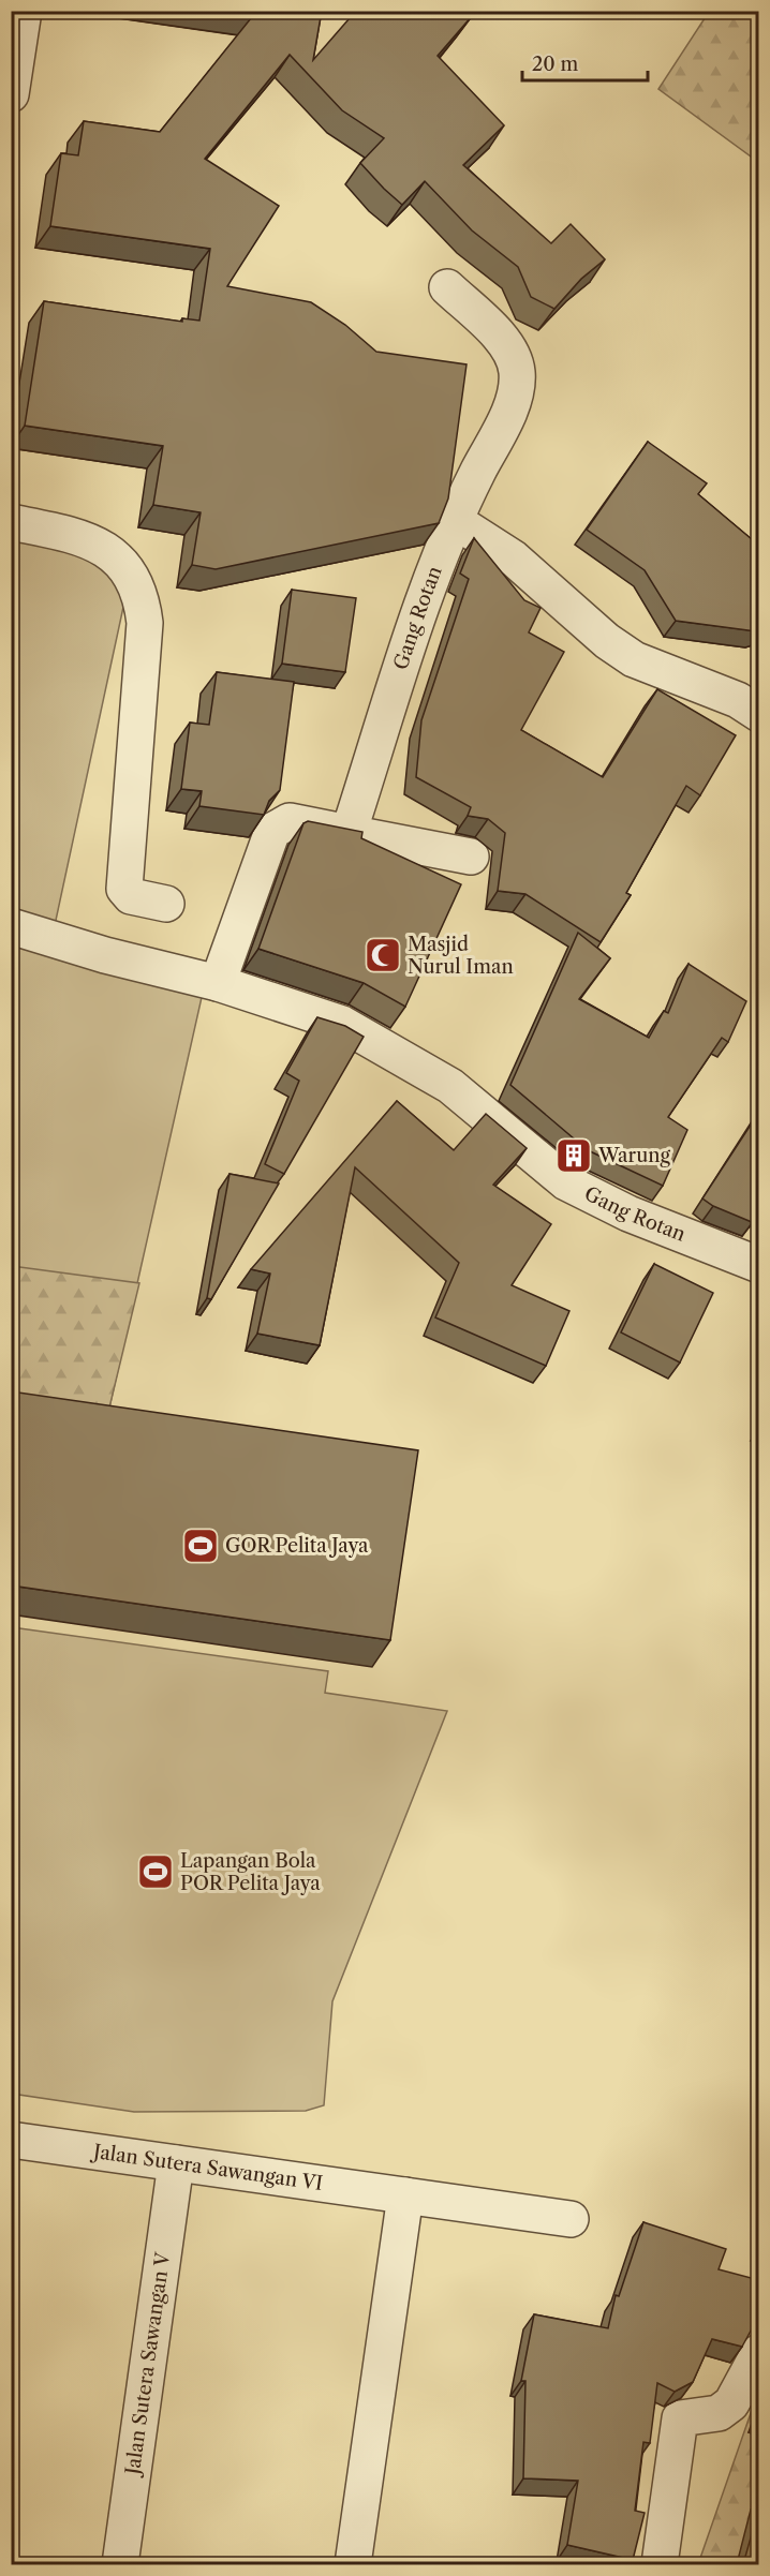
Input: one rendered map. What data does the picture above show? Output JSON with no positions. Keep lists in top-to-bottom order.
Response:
{
  "streets": {
    "street": ["Gang Rotan", "Jalan Sutera Sawangan VI", "Jalan Sutera Sawangan V"]
  },
  "crossings": [
    ["Jalan Sutera Sawangan VI", "Jalan Sutera Sawangan V"]
  ],
  "places": {
    "mosque": ["Masjid Nurul Iman"],
    "building": ["Warung"],
    "sports": ["GOR Pelita Jaya", "Lapangan Bola POR Pelita Jaya"]
  },
  "scale_bar": "20 m"
}
